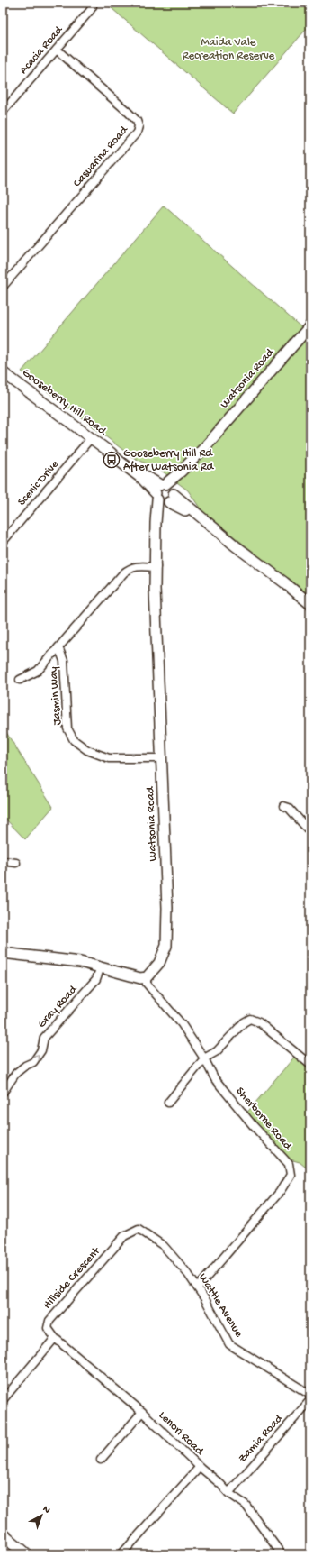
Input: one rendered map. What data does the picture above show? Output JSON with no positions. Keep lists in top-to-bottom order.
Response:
{
  "streets": {
    "street": [
      "Acacia Road",
      "Casuarina Road",
      "Watsonia Road",
      "Gooseberry Hill Road",
      "Scenic Drive",
      "Jasmin Way",
      "Gray Road",
      "Sherborne Road",
      "Hillside Crescent",
      "Wattle Avenue",
      "Lenori Road",
      "Zamia Road"
    ]
  },
  "crossings": [
    ["Acacia Road", "Casuarina Road"],
    ["Watsonia Road", "Gooseberry Hill Road"],
    ["Watsonia Road", "Jasmin Way"],
    ["Watsonia Road", "Sherborne Road"],
    ["Gooseberry Hill Road", "Scenic Drive"],
    ["Sherborne Road", "Wattle Avenue"],
    ["Hillside Crescent", "Wattle Avenue"],
    ["Hillside Crescent", "Lenori Road"],
    ["Lenori Road", "Zamia Road"]
  ],
  "one_way": ["Gray Road"],
  "parks": ["Maida Vale Recreation Reserve"],
  "places": {
    "bus stop": ["Gooseberry Hill Rd After Watsonia Rd"]
  },
  "north": "top right"
}
